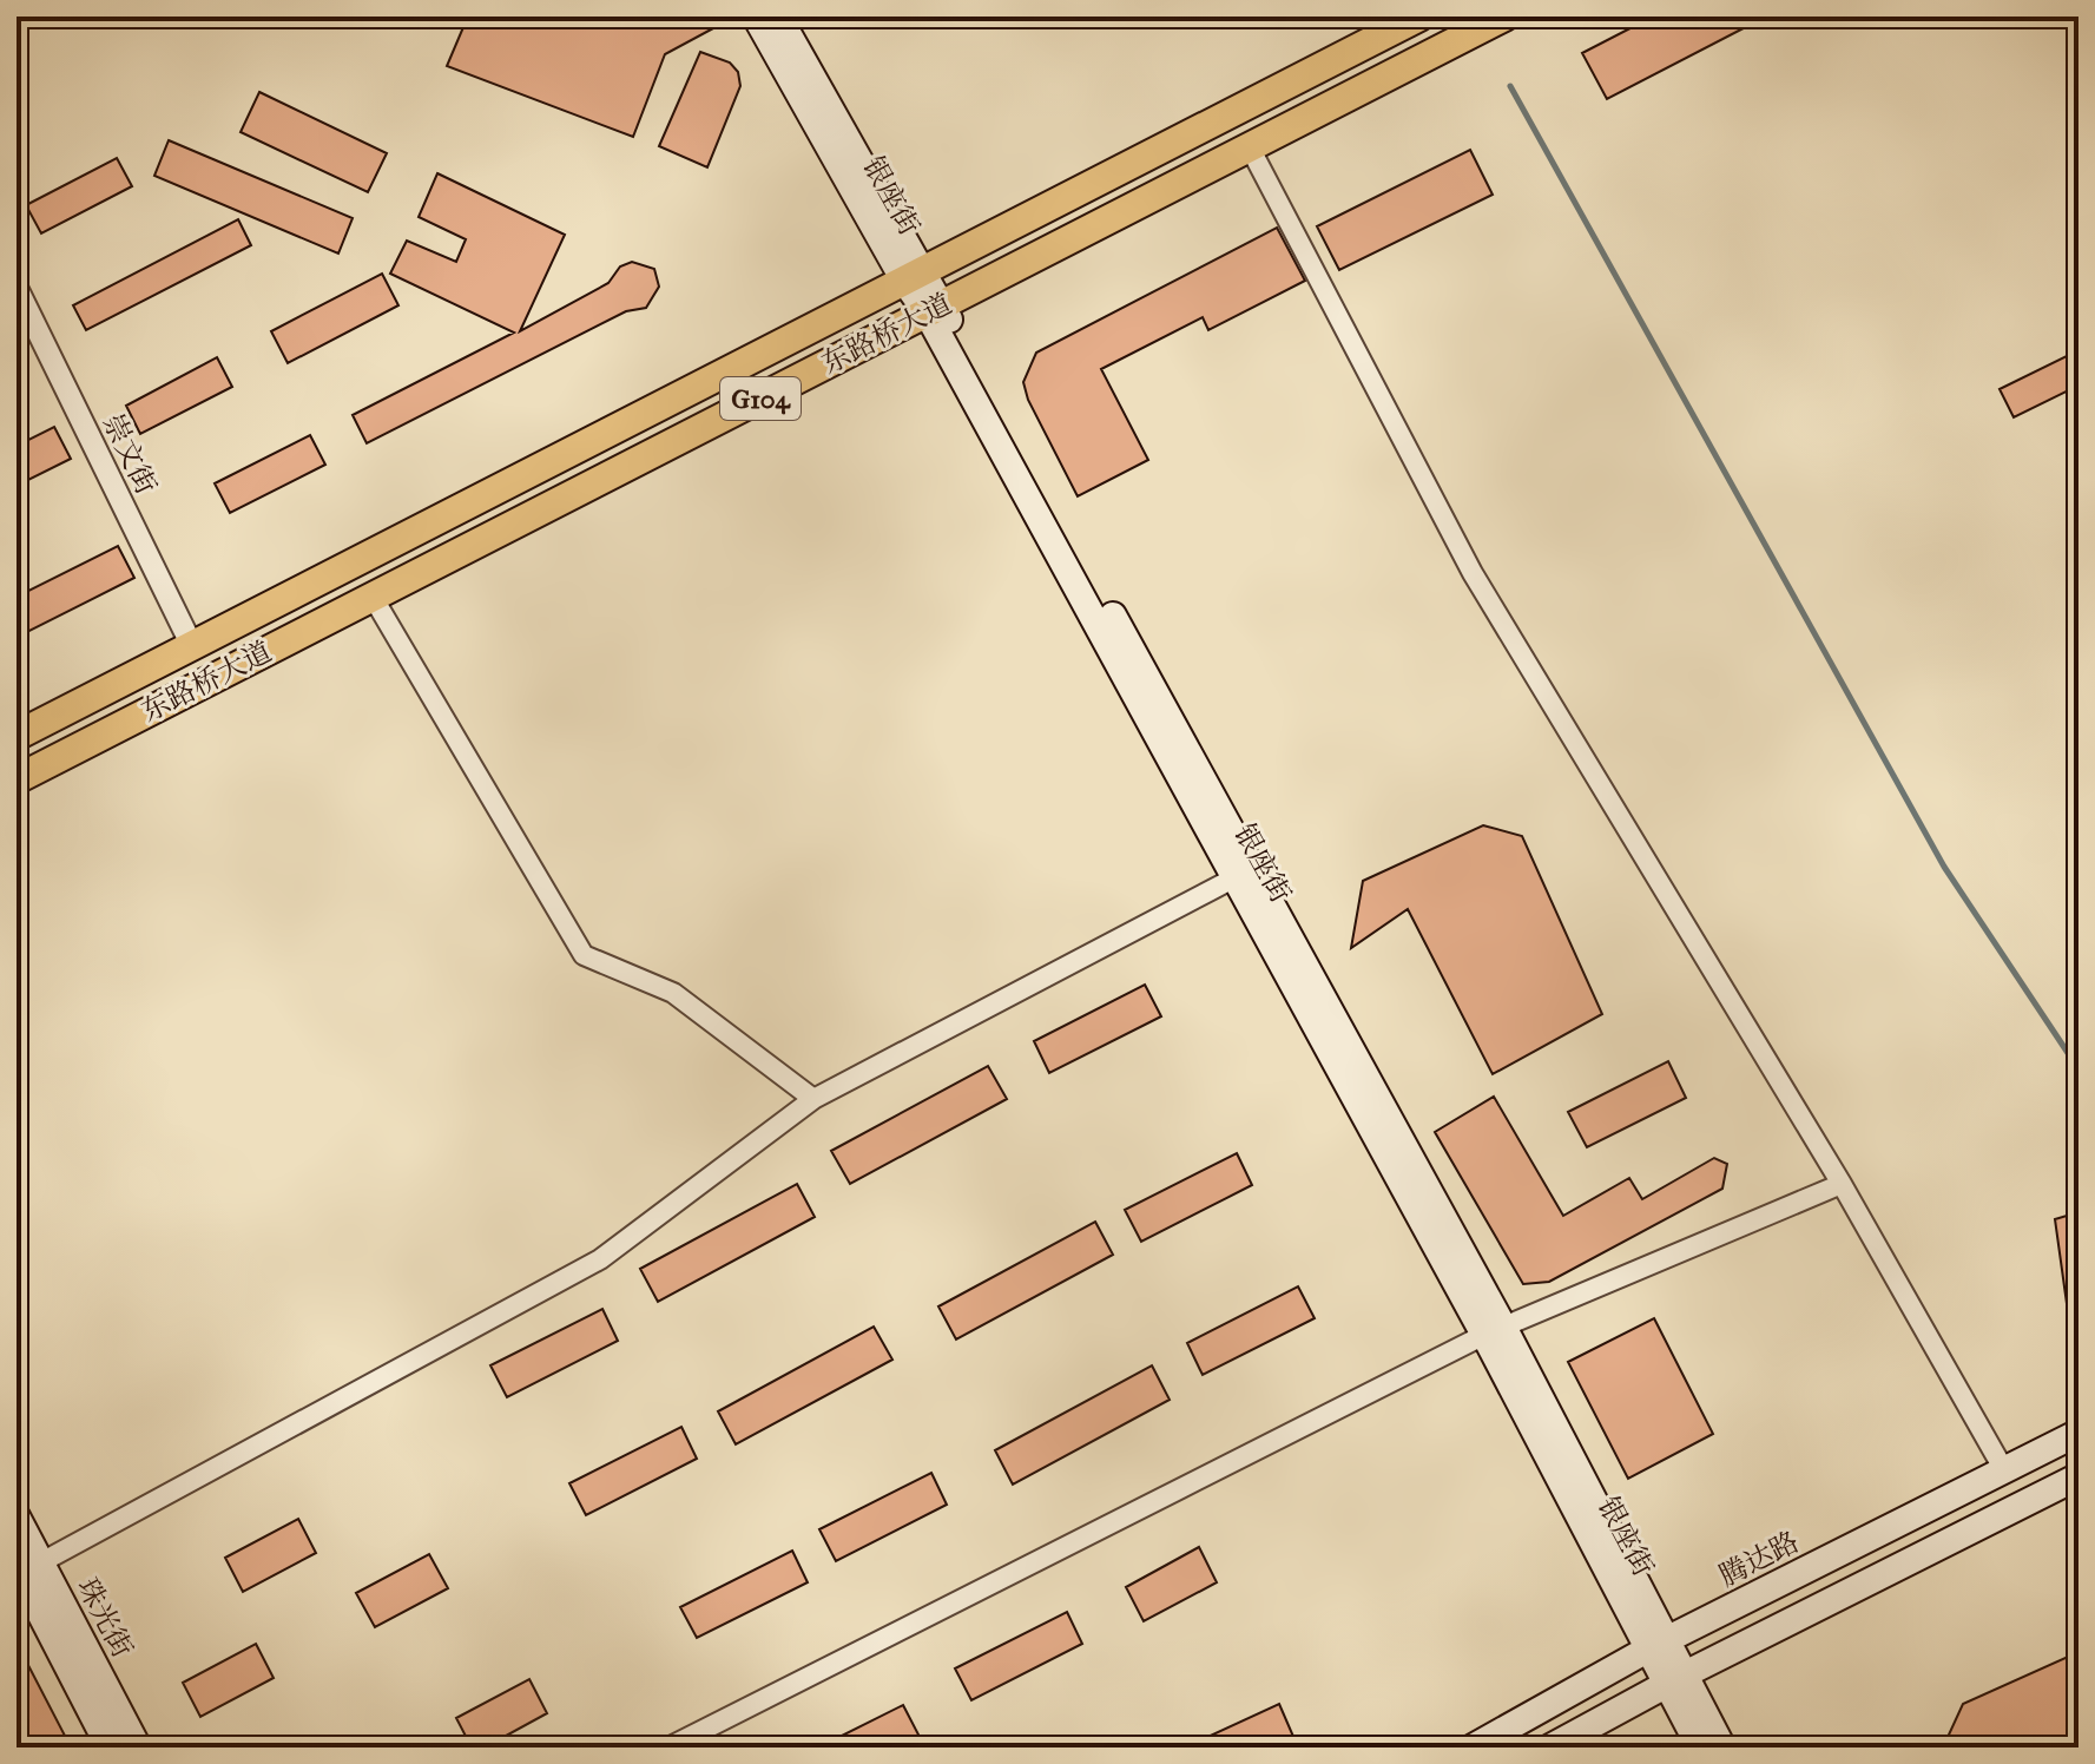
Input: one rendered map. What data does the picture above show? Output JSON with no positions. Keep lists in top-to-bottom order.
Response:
{
  "streets": {
    "main road": [
      "银座街",
      "东路桥大道",
      "G104",
      "腾达路",
      "珠光街"
    ],
    "street": ["崇文街"]
  },
  "crossings": [
    ["银座街", "东路桥大道"],
    ["东路桥大道", "崇文街"]
  ]
}
